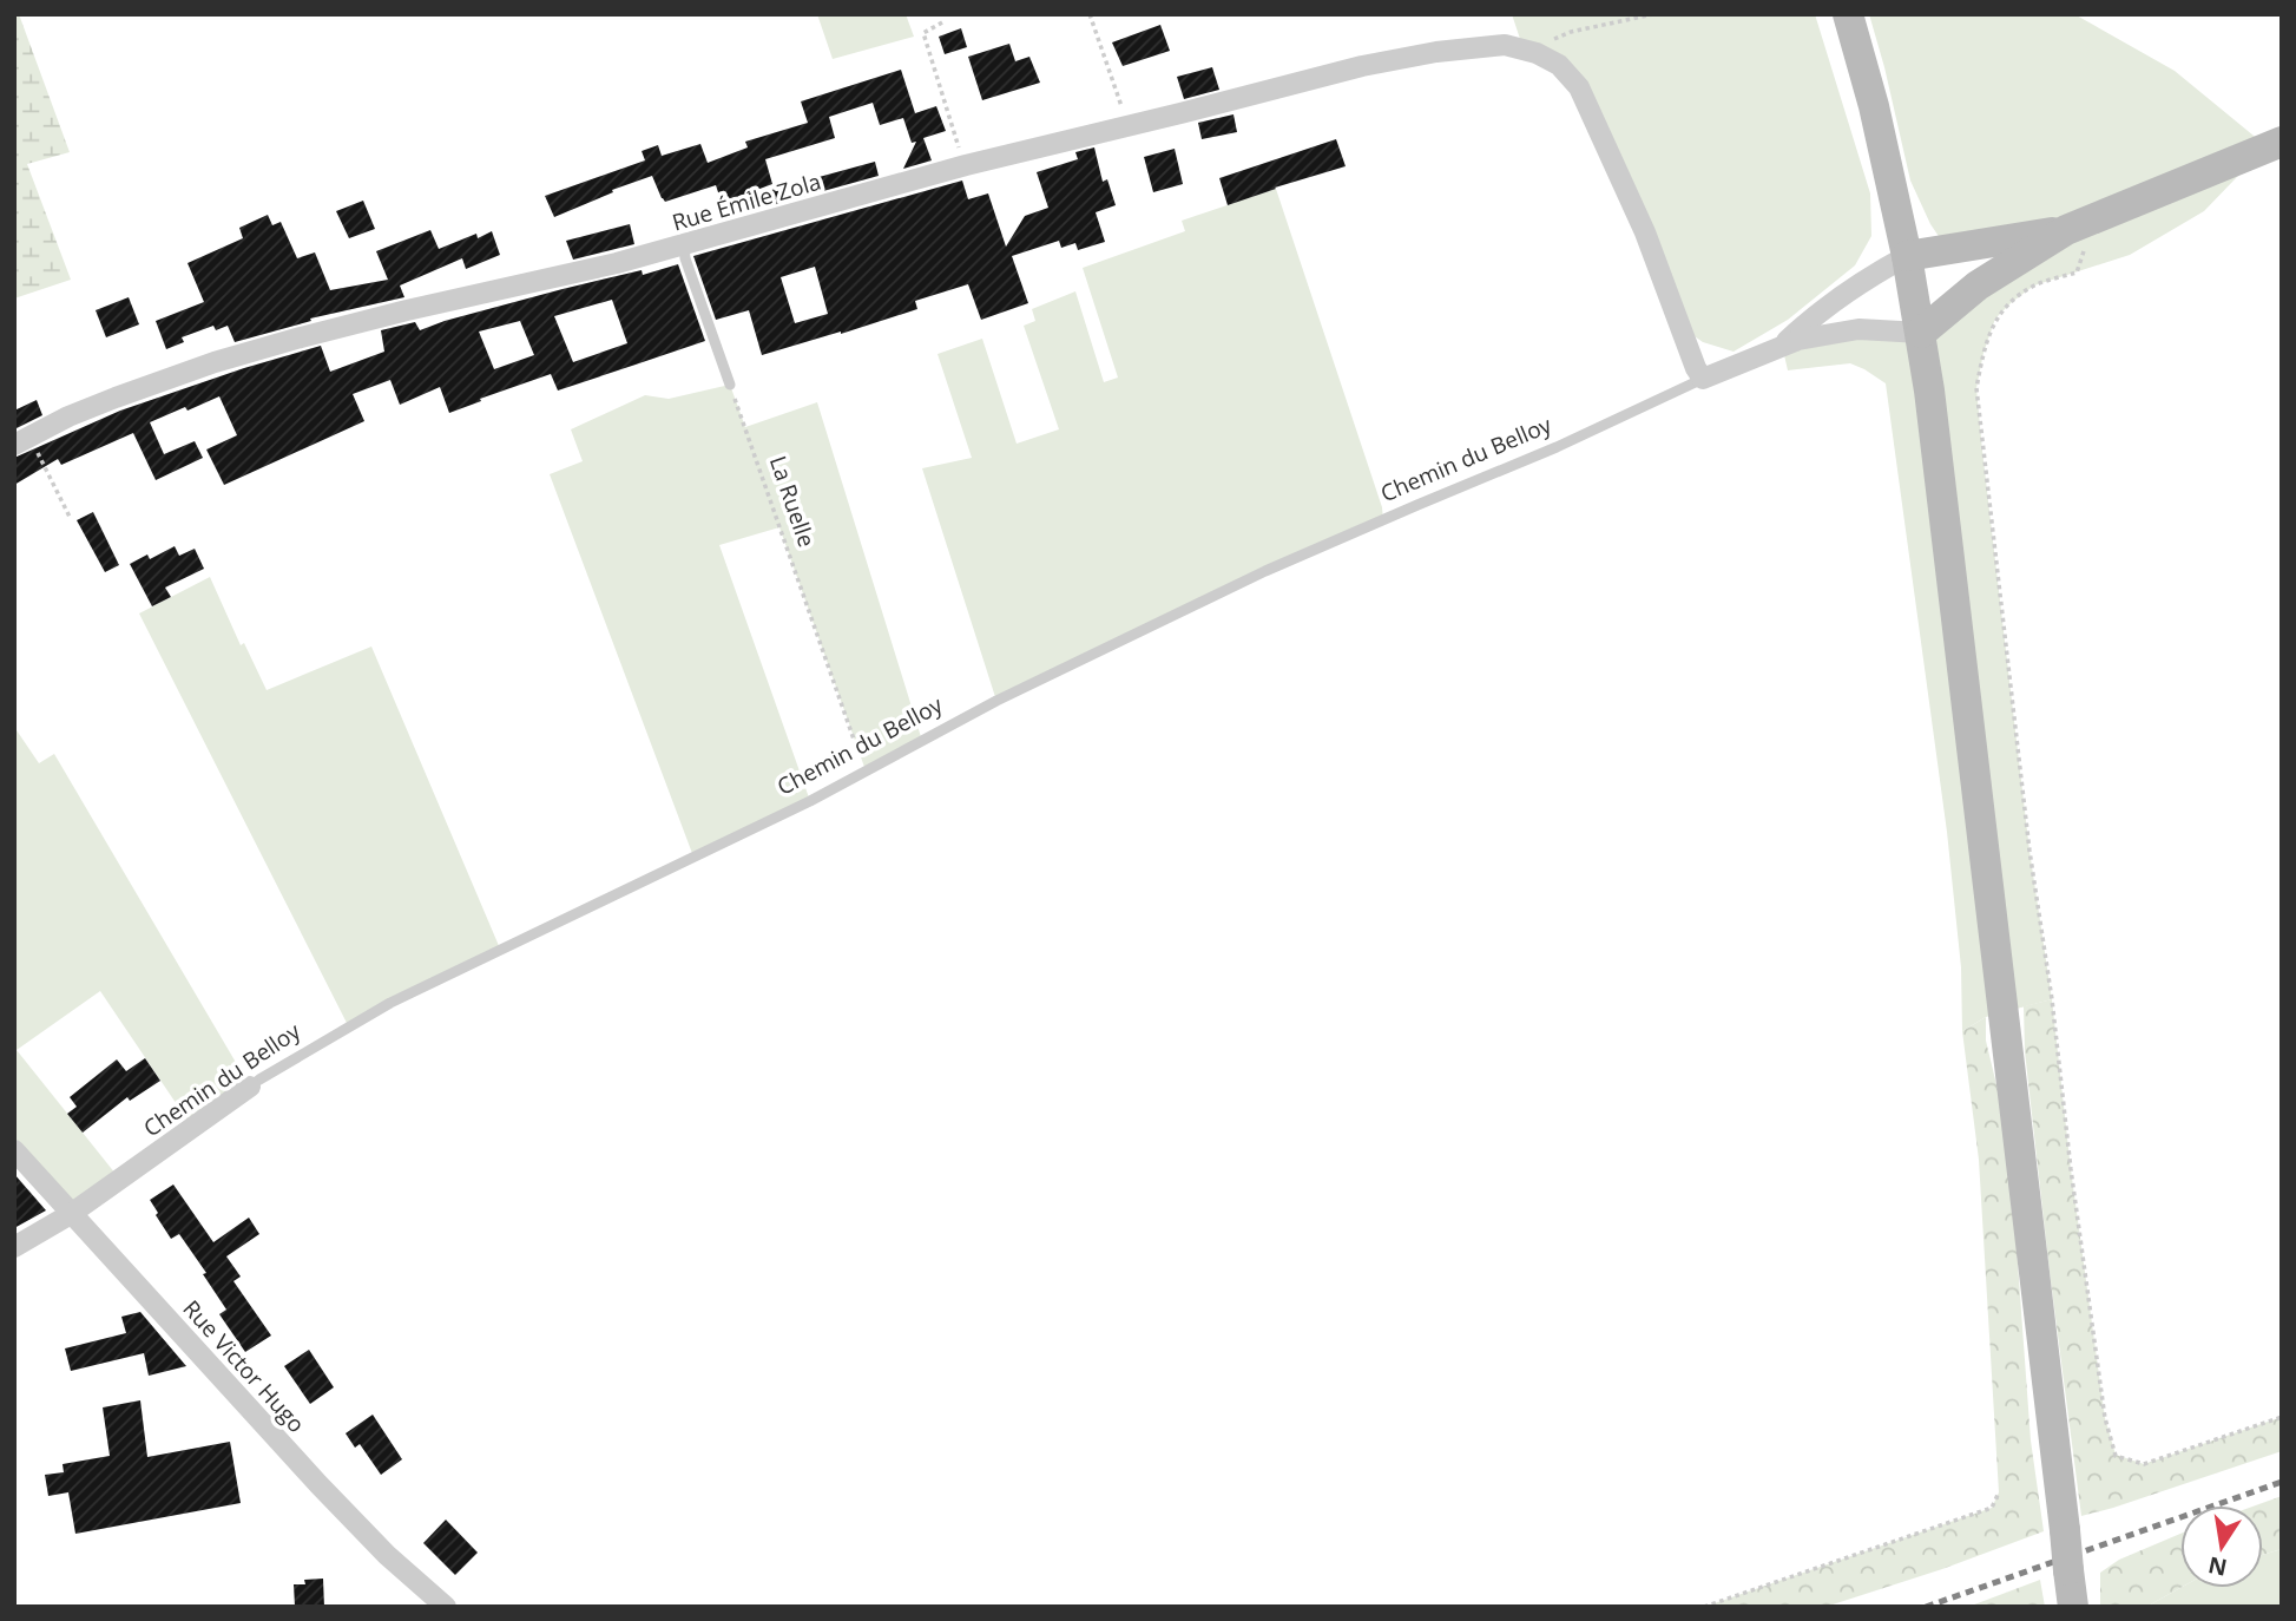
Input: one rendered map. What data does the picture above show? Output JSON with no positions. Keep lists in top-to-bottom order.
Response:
{
  "streets": {
    "street": ["Rue Émile Zola", "Chemin du Belloy", "Rue Victor Hugo"],
    "path": ["La Ruelle"]
  },
  "crossings": [
    ["Chemin du Belloy", "La Ruelle"],
    ["Chemin du Belloy", "Rue Victor Hugo"]
  ],
  "north": "bottom"
}
